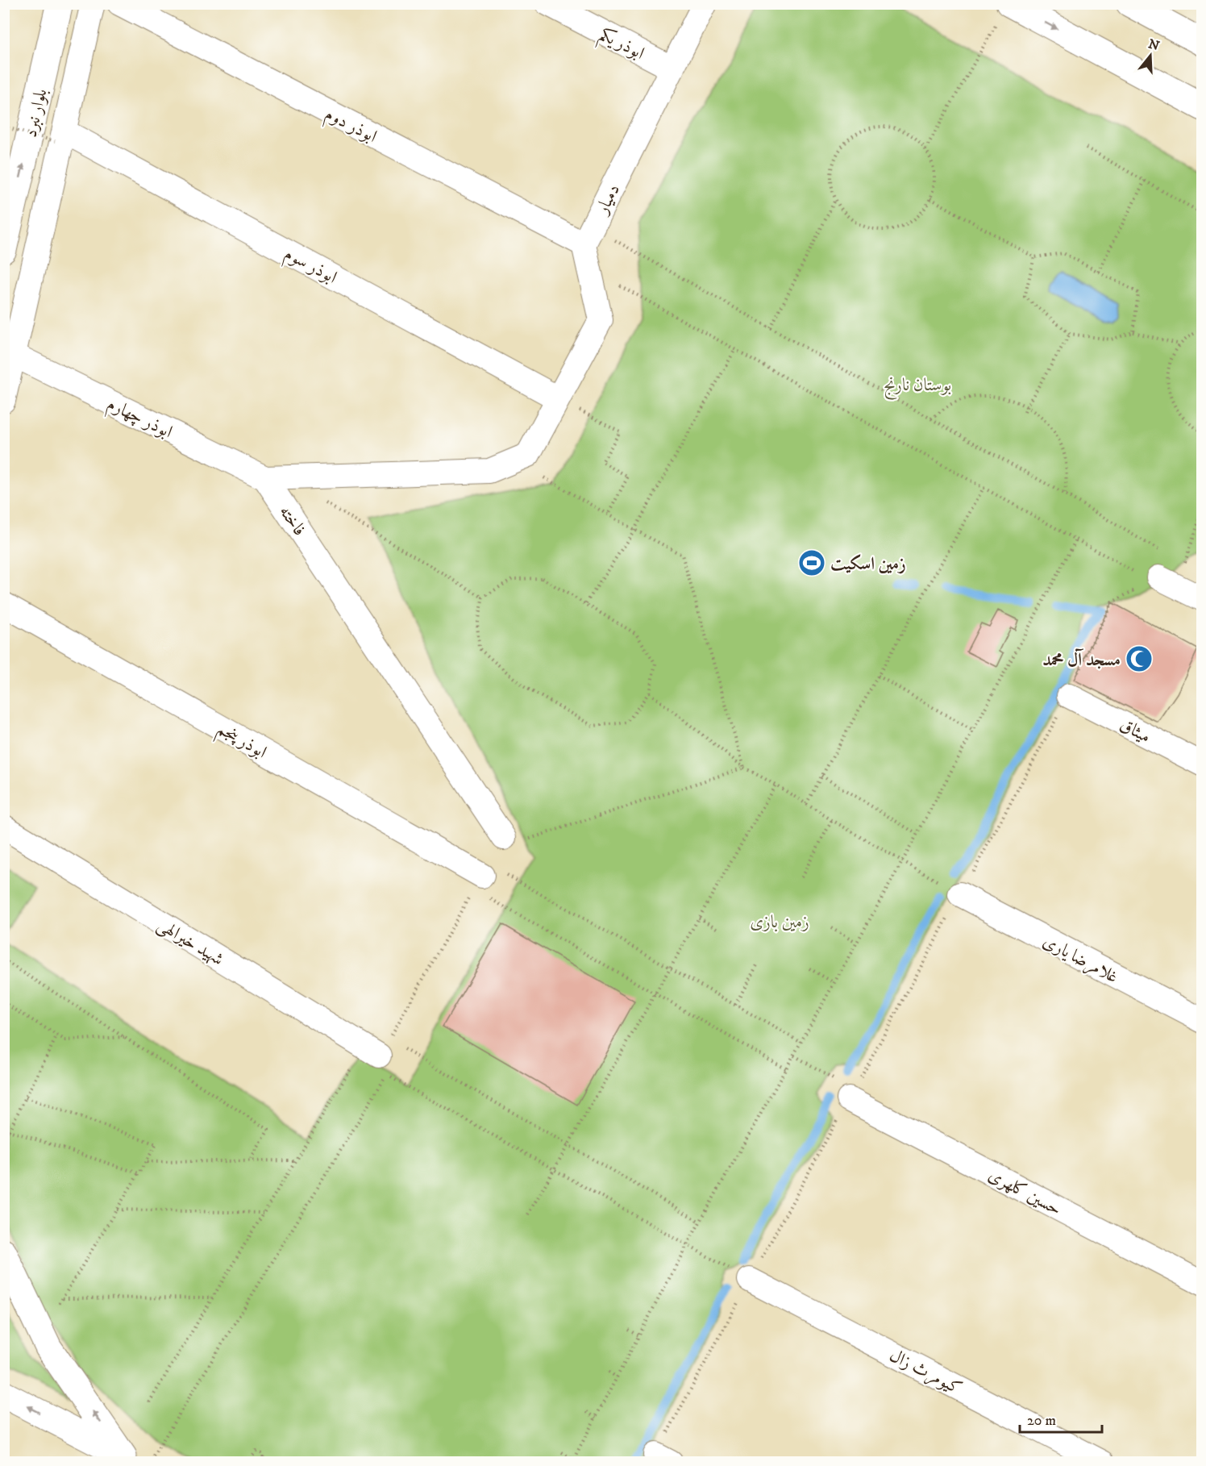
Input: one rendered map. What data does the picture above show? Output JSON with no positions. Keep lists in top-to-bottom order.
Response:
{
  "streets": {
    "main road": ["بلوار نبرد"],
    "street": [
      "ابوذر یکم",
      "ابوذر دوم",
      "دمیار",
      "ابوذر سوم",
      "ابوذر چهارم",
      "فاخته",
      "میثاق",
      "ابوذر پنجم",
      "شهید خیرالهی",
      "غلامرضا یاری",
      "حسین کلهری",
      "کیومرث زال"
    ]
  },
  "crossings": [
    ["ابوذر یکم", "دمیار"],
    ["ابوذر دوم", "دمیار"],
    ["ابوذر سوم", "فاخته"],
    ["ابوذر چهارم", "فاخته"]
  ],
  "one_way": ["بلوار نبرد"],
  "parks": ["بوستان نارنج", "زمین بازی"],
  "places": {
    "sports": ["زمین اسکیت"],
    "mosque": ["مسجد آل محمد"]
  },
  "scale_bar": "20 m",
  "north": "top"
}
